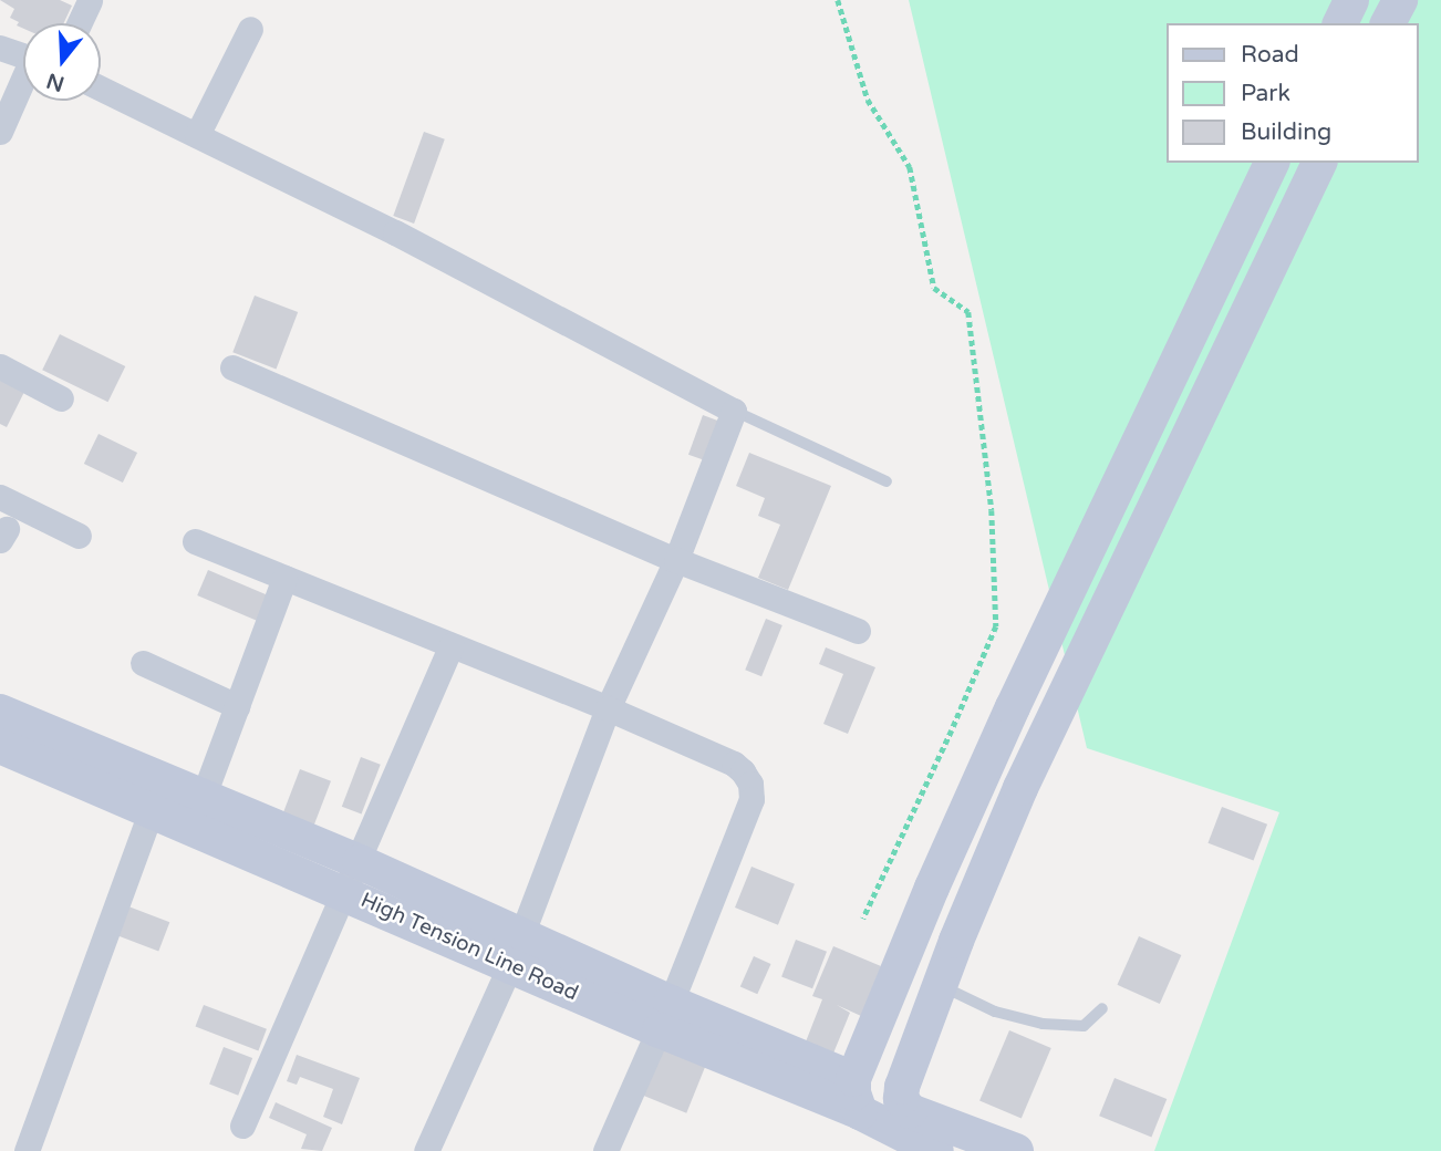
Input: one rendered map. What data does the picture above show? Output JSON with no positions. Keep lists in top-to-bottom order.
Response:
{
  "streets": {
    "main road": ["High Tension Line Road"]
  },
  "legend": ["Road", "Park", "Building"],
  "north": "bottom"
}
